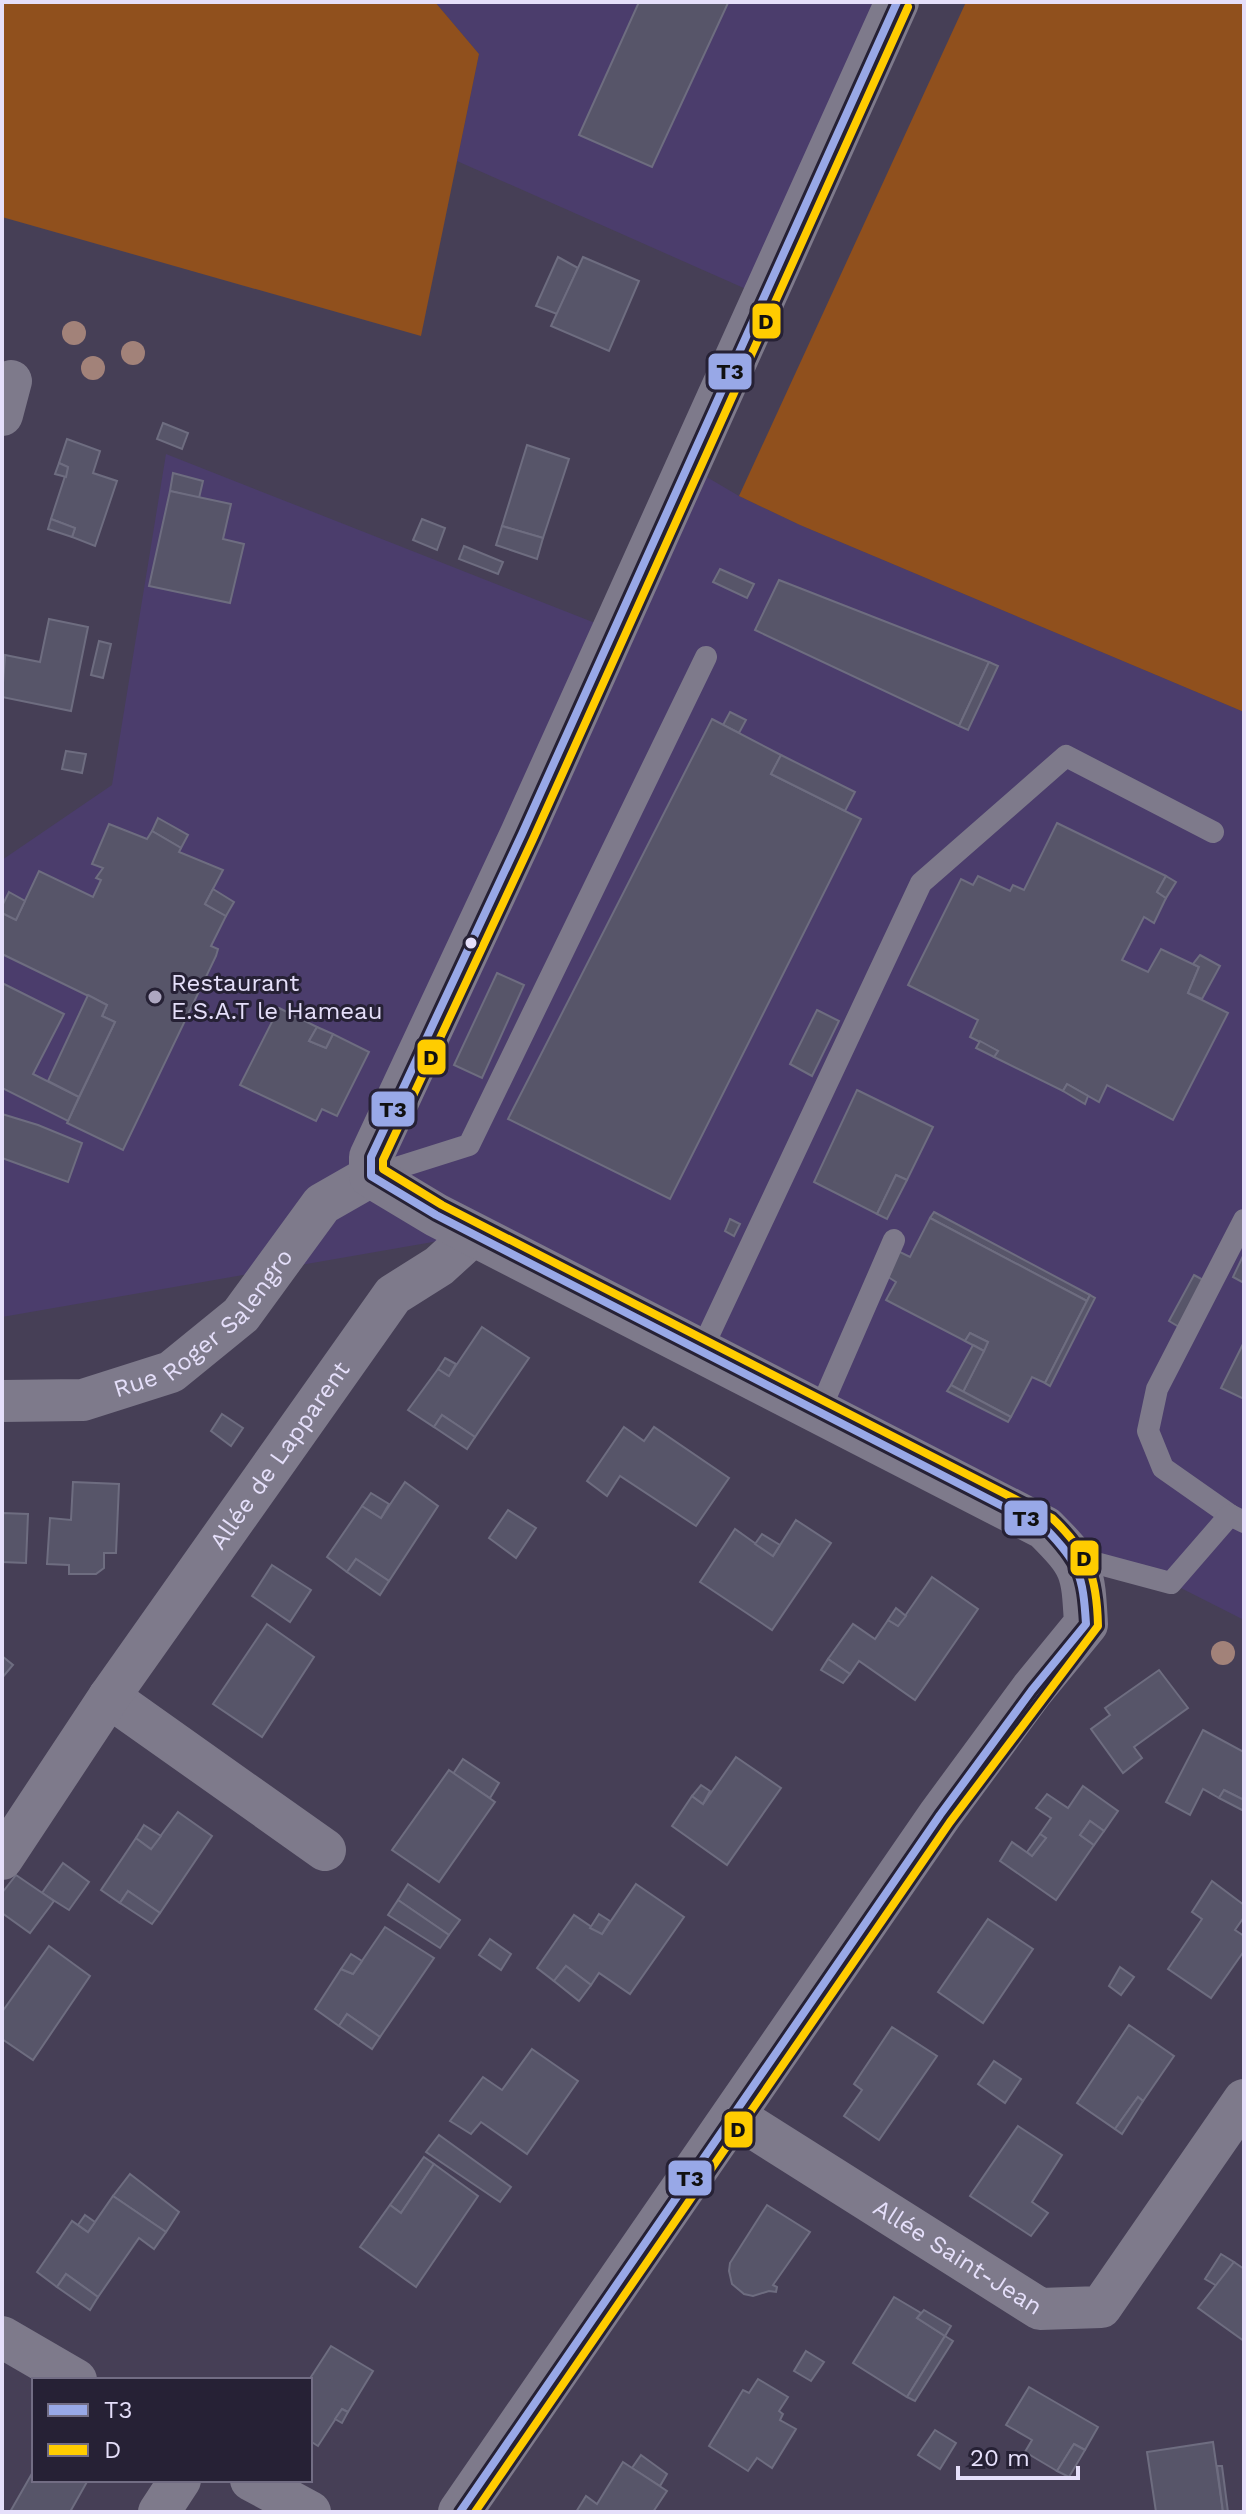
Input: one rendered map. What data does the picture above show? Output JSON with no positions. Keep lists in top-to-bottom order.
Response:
{
  "streets": {
    "street": ["Rue Roger Salengro", "Allée de Lapparent", "Allée Saint-Jean"]
  },
  "places": ["Restaurant E.S.A.T le Hameau"],
  "lines": ["transit line T3", "transit line D"],
  "legend": ["T3", "D"],
  "scale_bar": "20 m"
}
